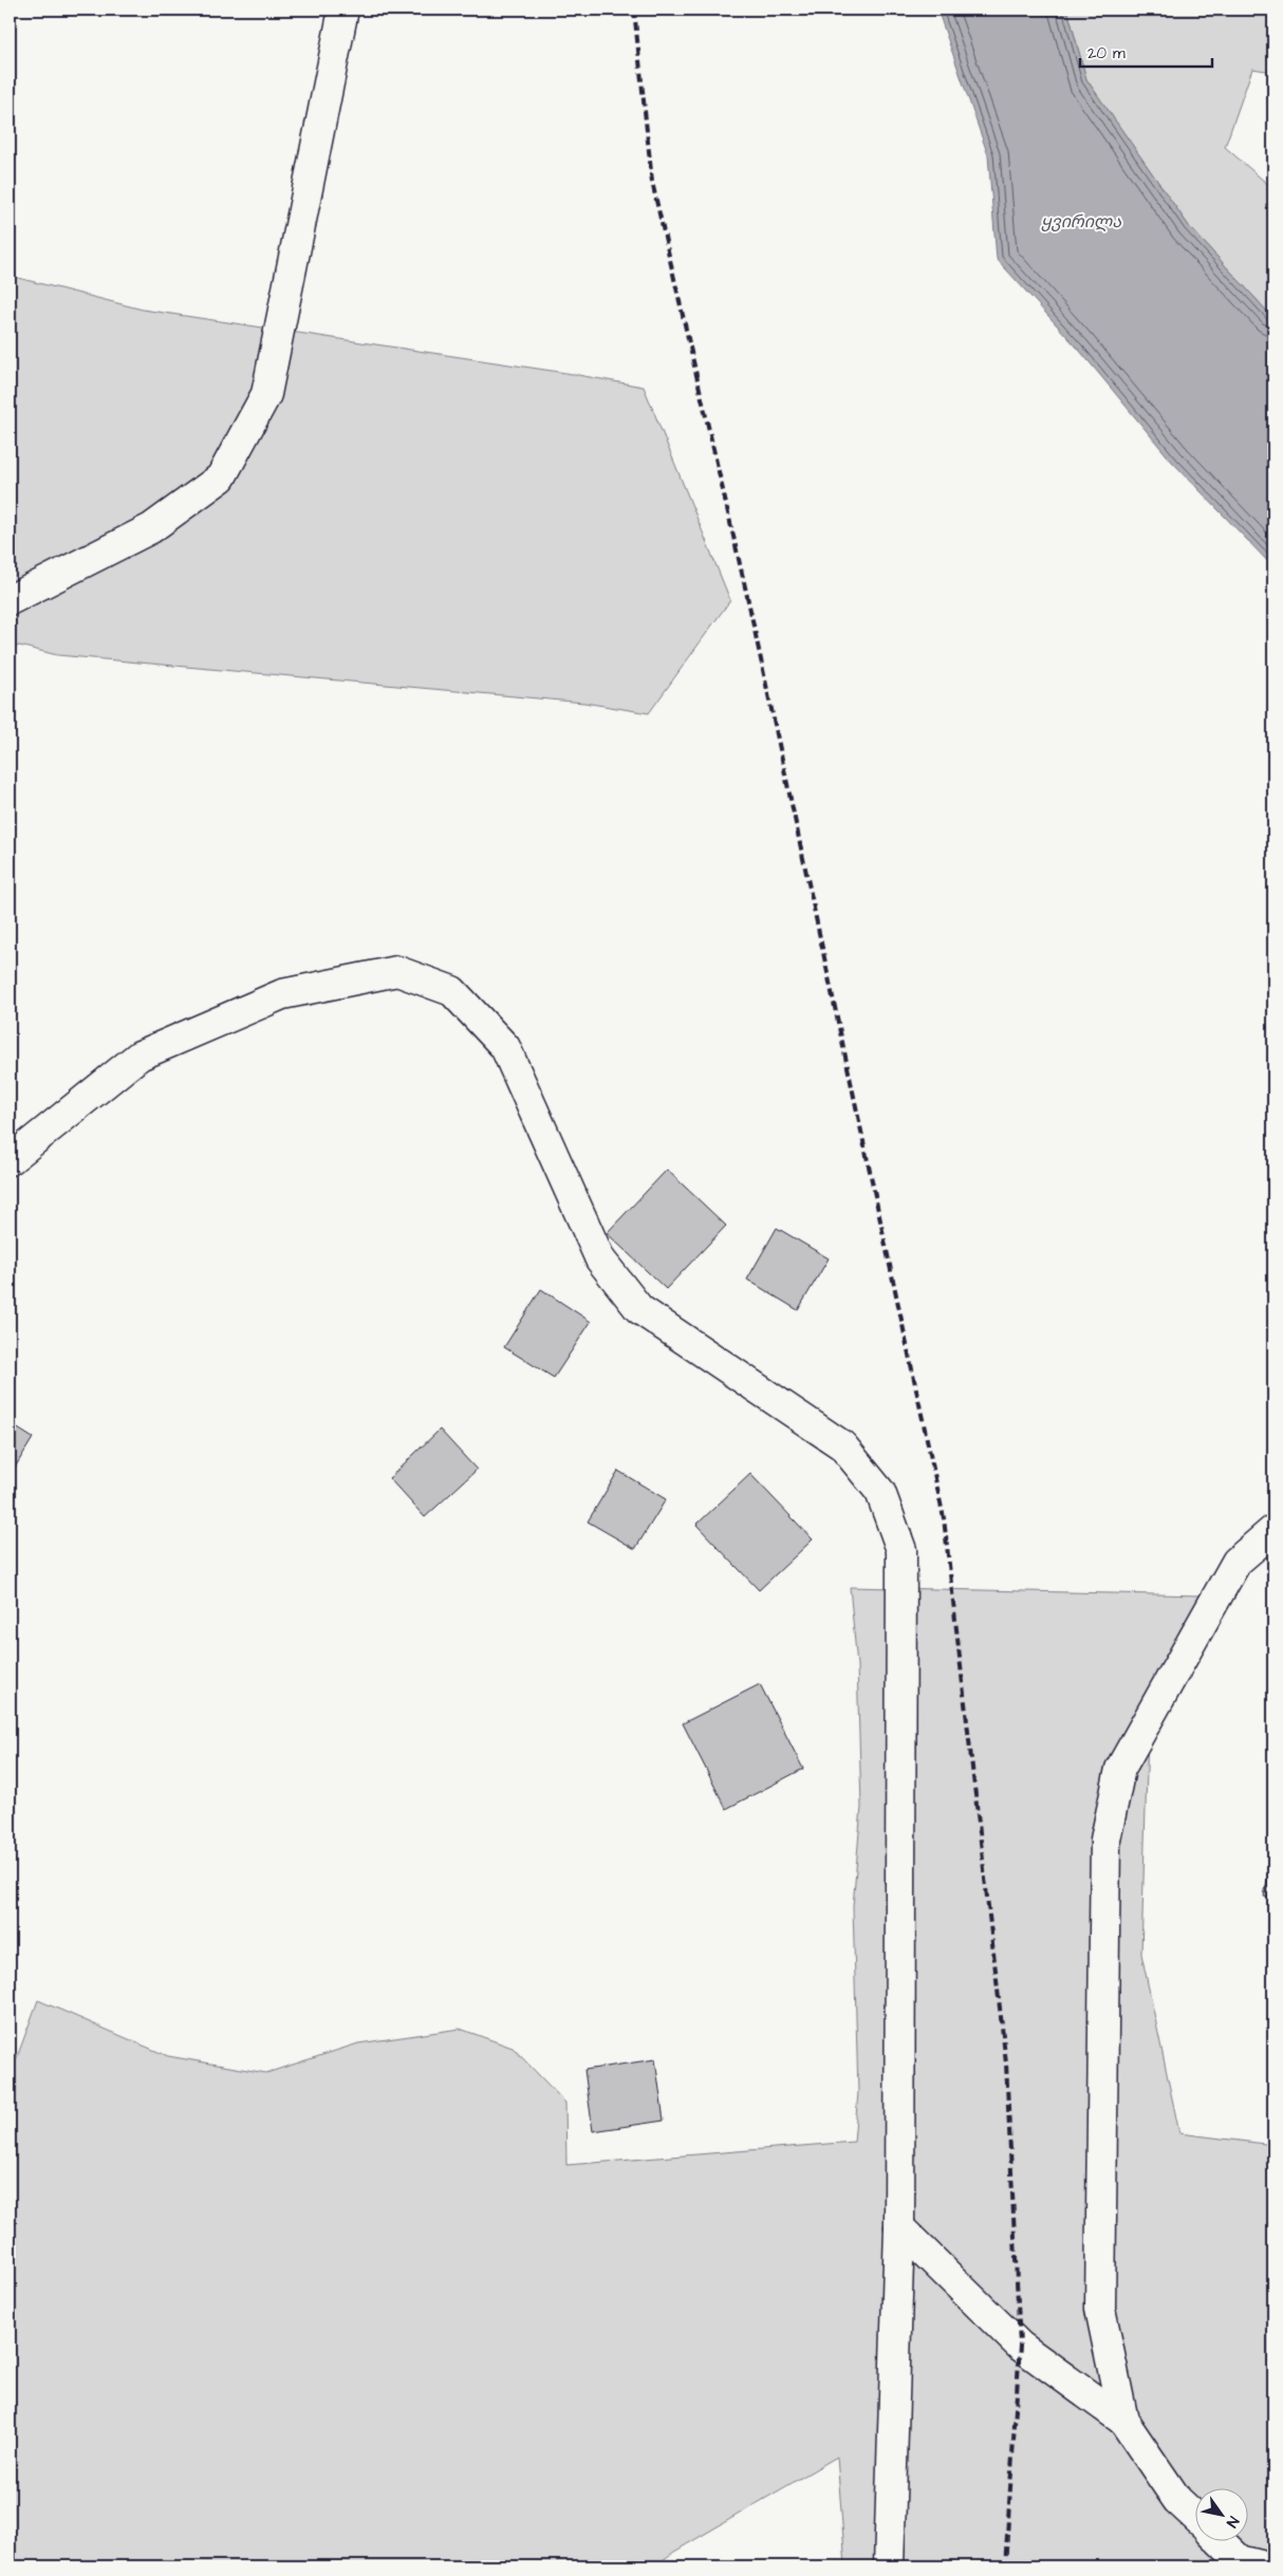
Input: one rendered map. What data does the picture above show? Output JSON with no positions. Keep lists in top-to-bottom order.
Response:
{
  "water": ["ყვირილა"],
  "scale_bar": "20 m",
  "north": "bottom right"
}
